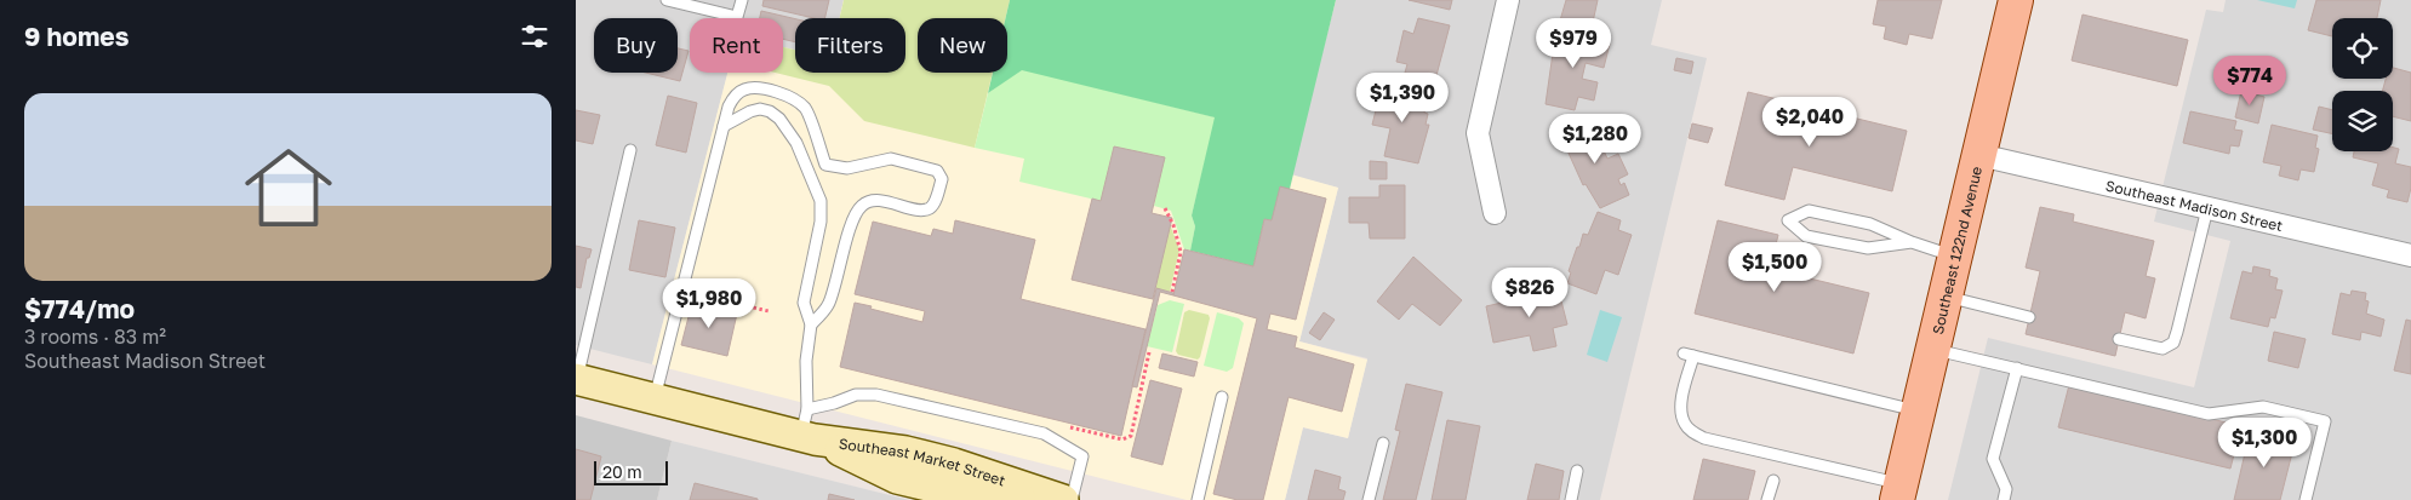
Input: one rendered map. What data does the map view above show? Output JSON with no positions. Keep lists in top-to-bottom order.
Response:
{
  "streets": {
    "main road": ["Southeast 122nd Avenue"],
    "street": ["Southeast Madison Street", "Southeast Market Street"]
  },
  "crossings": [
    ["Southeast Madison Street", "Southeast 122nd Avenue"]
  ],
  "scale_bar": "20 m",
  "page": {
    "heading": "9 homes",
    "price": [
      "$979",
      "$774",
      "$1,390",
      "$2,040",
      "$1,280",
      "$1,500",
      "$826",
      "$1,980",
      "$1,300"
    ],
    "chip": [
      "Buy",
      "Rent",
      "Filters",
      "New"
    ],
    "list": [
      {
        "name": "$774/mo",
        "note": "3 rooms · 83 m² · Southeast Madison Street"
      }
    ],
    "scale": "20 m"
  }
}
